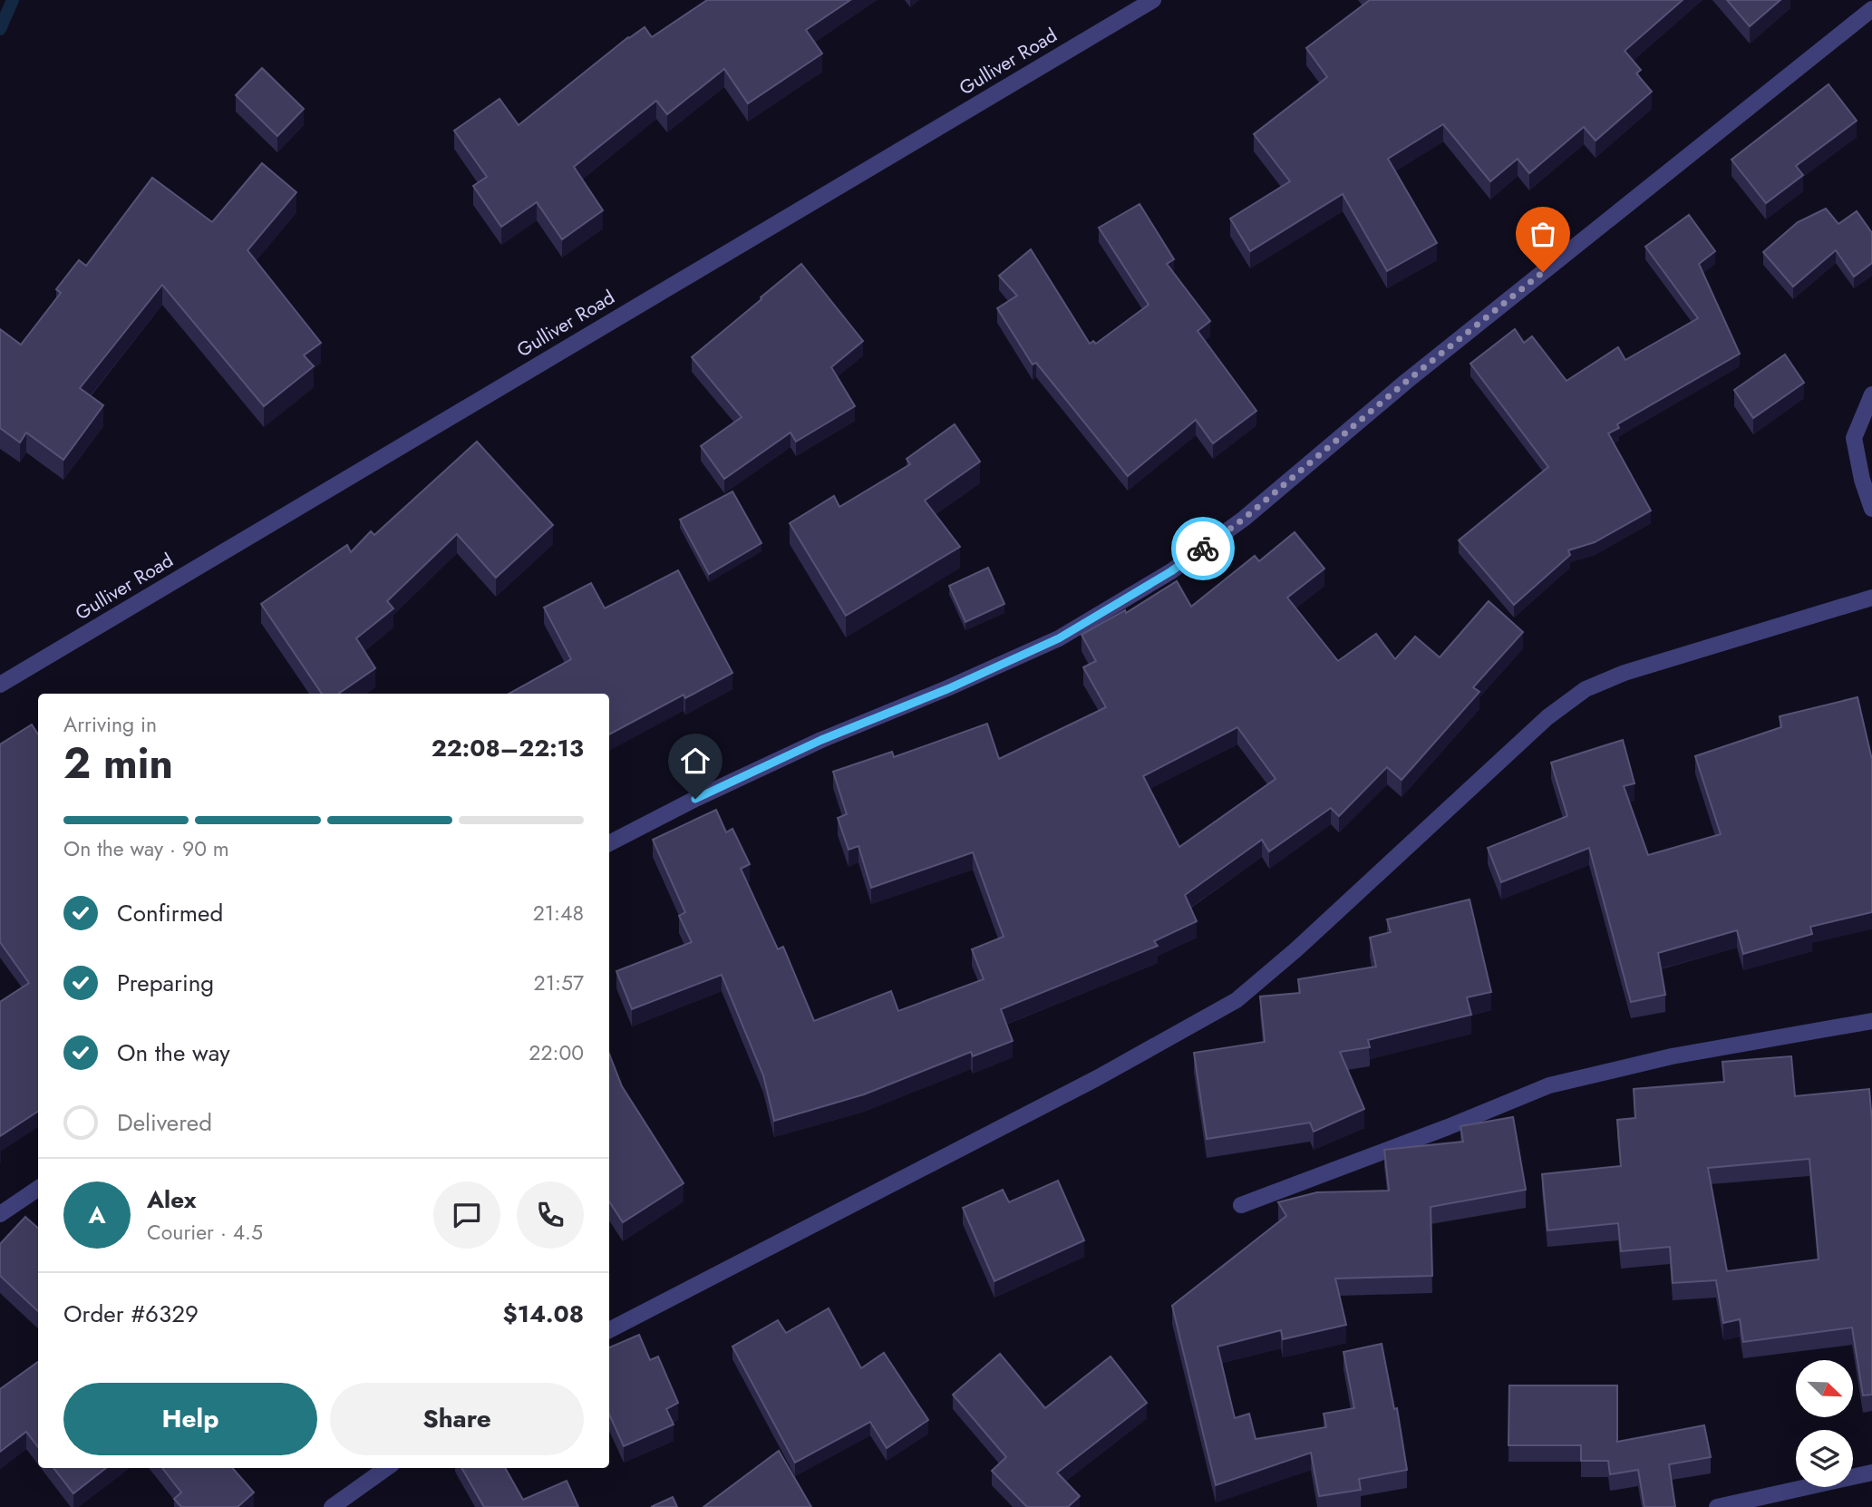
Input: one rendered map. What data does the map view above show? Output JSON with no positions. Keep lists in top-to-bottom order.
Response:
{
  "streets": {
    "street": ["Gulliver Road"]
  },
  "north": "bottom right",
  "page": {
    "heading": ["2 min", "Arriving in", "22:08–22:13"],
    "panel": [
      "Alex",
      "Courier · 4.5",
      "Order #6329",
      "$14.08"
    ],
    "bar": "On the way · 90 m",
    "list": [
      ["Confirmed", "21:48"],
      ["Preparing", "21:57"],
      ["On the way", "22:00"],
      "Delivered"
    ],
    "round": "A",
    "buttons": ["Help", "Share"]
  }
}
